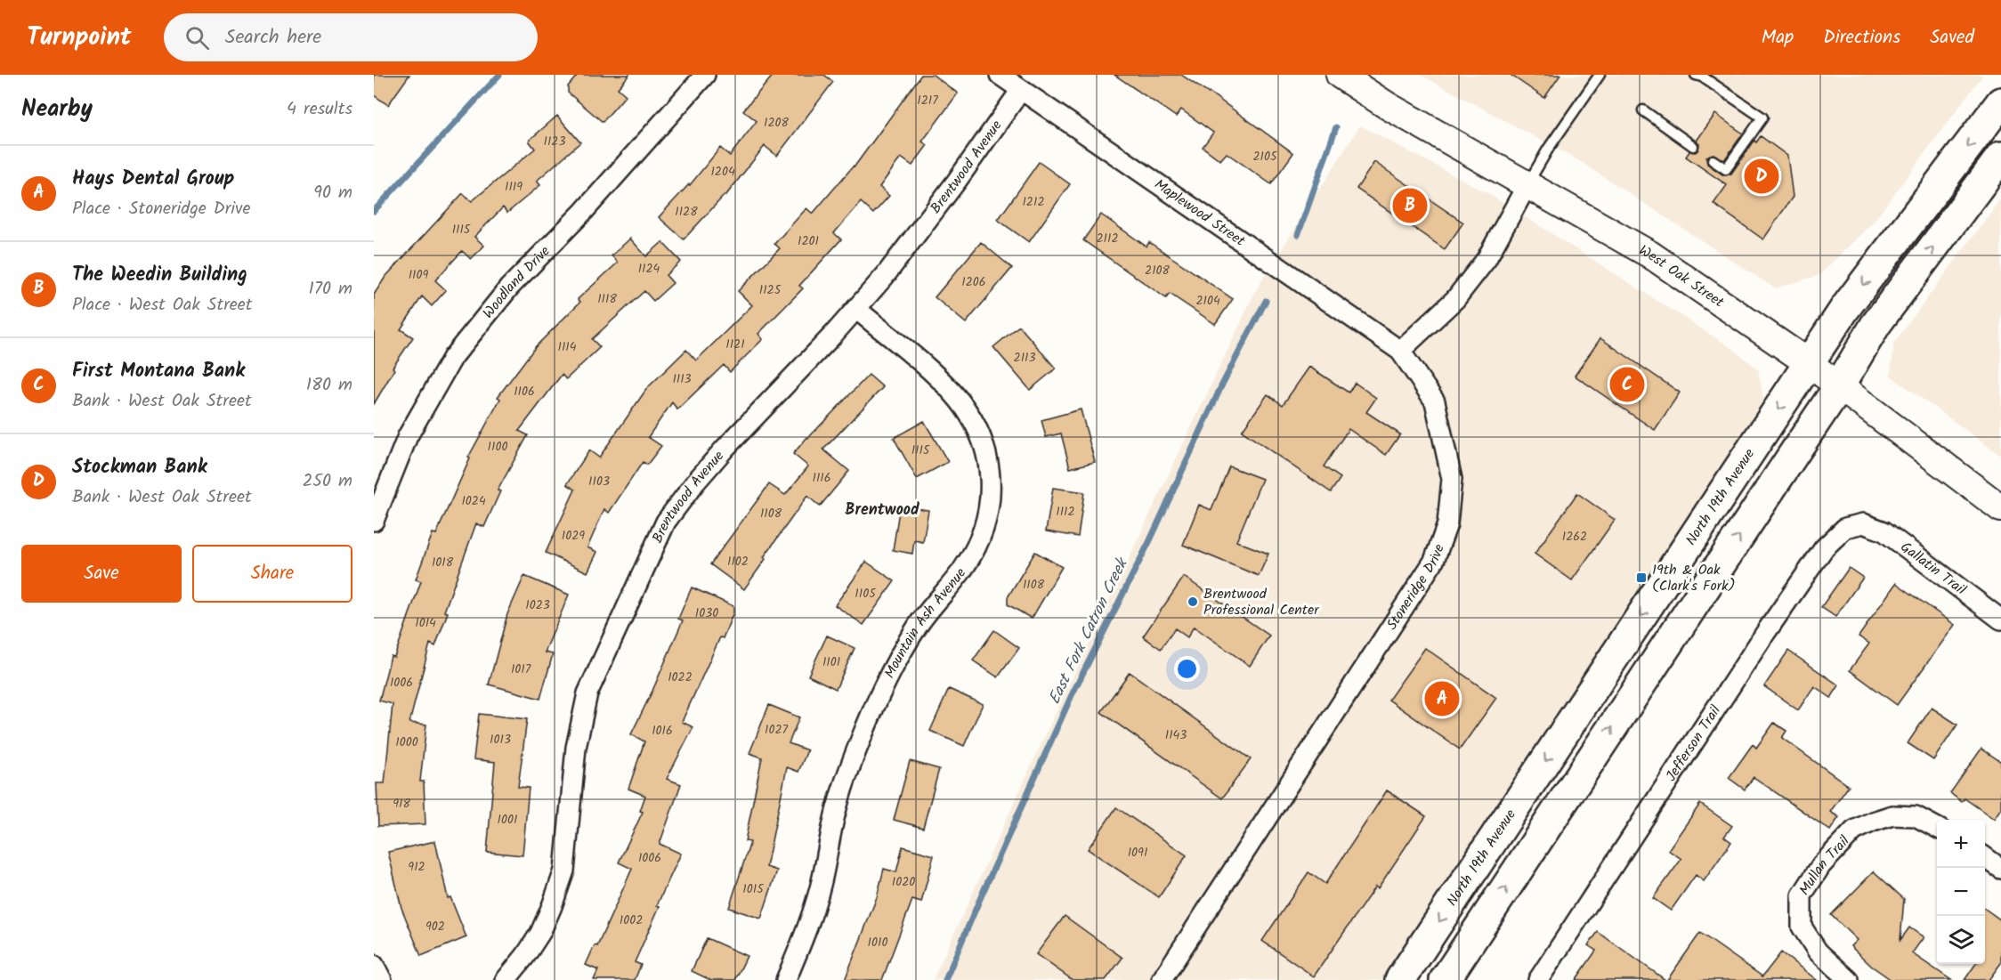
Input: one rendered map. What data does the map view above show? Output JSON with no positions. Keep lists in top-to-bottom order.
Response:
{
  "streets": {
    "main road": ["West Oak Street", "North 19th Avenue"],
    "street": [
      "Brentwood Avenue",
      "Maplewood Street",
      "Woodland Drive",
      "Gallatin Trail",
      "Stoneridge Drive",
      "Mountain Ash Avenue",
      "Jefferson Trail",
      "Mullan Trail"
    ]
  },
  "crossings": [
    ["Brentwood Avenue", "Maplewood Street"],
    ["Brentwood Avenue", "Mountain Ash Avenue"],
    ["Maplewood Street", "Stoneridge Drive"],
    ["West Oak Street", "North 19th Avenue"],
    ["Gallatin Trail", "Jefferson Trail"]
  ],
  "districts": ["Brentwood"],
  "water": ["East Fork Catron Creek"],
  "places": {
    "transit": ["19th & Oak (Clark's Fork)"],
    "other": ["Brentwood Professional Center"]
  },
  "house_numbers": [
    "1217",
    "1208",
    "1123",
    "2105",
    "1204",
    "1119",
    "1212",
    "1128",
    "1115",
    "2112",
    "1201",
    "1124",
    "2108",
    "1109",
    "1206",
    "1125",
    "1118",
    "2104",
    "1121",
    "1114",
    "2113",
    "1113",
    "1106",
    "1100",
    "1115",
    "1116",
    "1103",
    "1024",
    "1112",
    "1108",
    "1029",
    "1262",
    "1102",
    "1018",
    "1108",
    "1105",
    "1023",
    "1030",
    "1014",
    "1101",
    "1017",
    "1022",
    "1006",
    "1027",
    "1016",
    "1143",
    "1013",
    "1000",
    "918",
    "1001",
    "1091",
    "1006",
    "912",
    "1020",
    "1015",
    "1002",
    "902",
    "1010"
  ],
  "page": {
    "header": "Turnpoint",
    "search": "Search here",
    "nav": ["Map", "Directions", "Saved"],
    "heading": ["Nearby", "4 results"],
    "list": [
      {
        "mark": "A",
        "name": "Hays Dental Group",
        "note": "Place · Stoneridge Drive",
        "value": "90 m"
      },
      {
        "mark": "B",
        "name": "The Weedin Building",
        "note": "Place · West Oak Street",
        "value": "170 m"
      },
      {
        "mark": "C",
        "name": "First Montana Bank",
        "note": "Bank · West Oak Street",
        "value": "180 m"
      },
      {
        "mark": "D",
        "name": "Stockman Bank",
        "note": "Bank · West Oak Street",
        "value": "250 m"
      }
    ],
    "pins": [
      "D",
      "B",
      "C",
      "A"
    ],
    "buttons": ["Save", "Share"],
    "map_buttons": ["+", "−"]
  }
}
